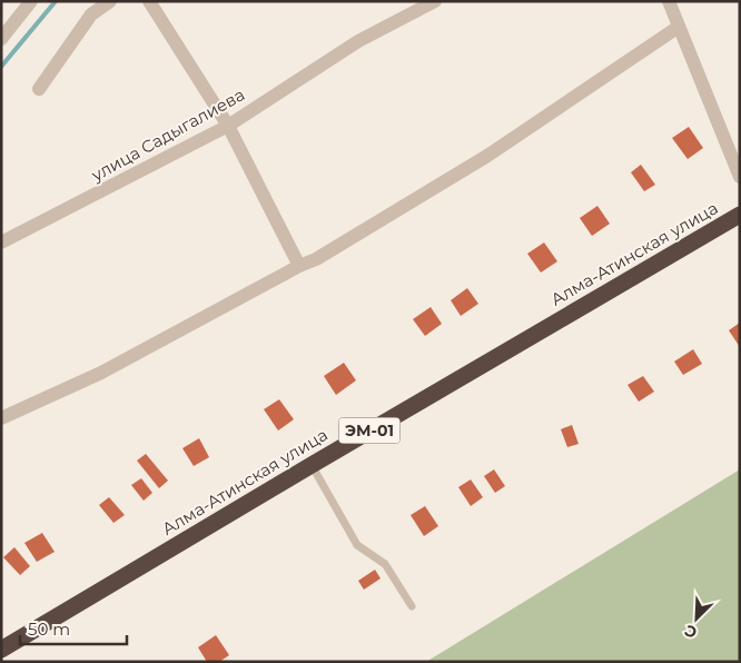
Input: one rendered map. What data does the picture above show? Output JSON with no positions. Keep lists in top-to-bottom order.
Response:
{
  "streets": {
    "highway": ["Алма-Атинская улица", "ЭМ-01"],
    "street": ["улица Садыгалиева"]
  },
  "scale_bar": "50 m",
  "north": "bottom left"
}
